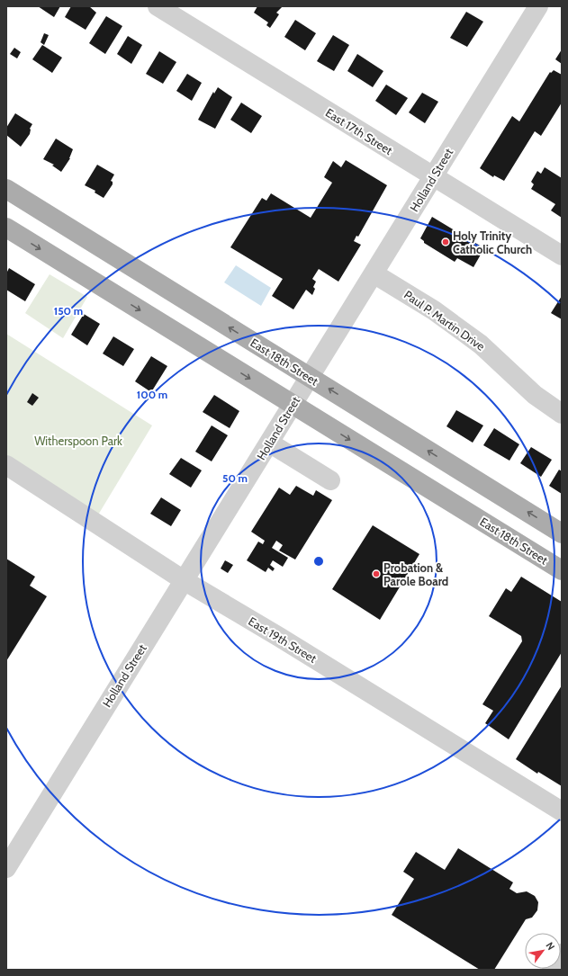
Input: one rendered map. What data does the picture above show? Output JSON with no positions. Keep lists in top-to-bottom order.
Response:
{
  "streets": {
    "main road": ["East 18th Street"],
    "street": [
      "East 17th Street",
      "Holland Street",
      "Paul P. Martin Drive",
      "East 19th Street"
    ]
  },
  "crossings": [
    ["East 17th Street", "Holland Street"],
    ["Holland Street", "Paul P. Martin Drive"],
    ["Holland Street", "East 18th Street"],
    ["Holland Street", "East 19th Street"]
  ],
  "parks": ["Witherspoon Park"],
  "places": ["Holy Trinity Catholic Church", "Probation & Parole Board"],
  "north": "top right",
  "rings": ["150 m", "100 m", "50 m"]
}
